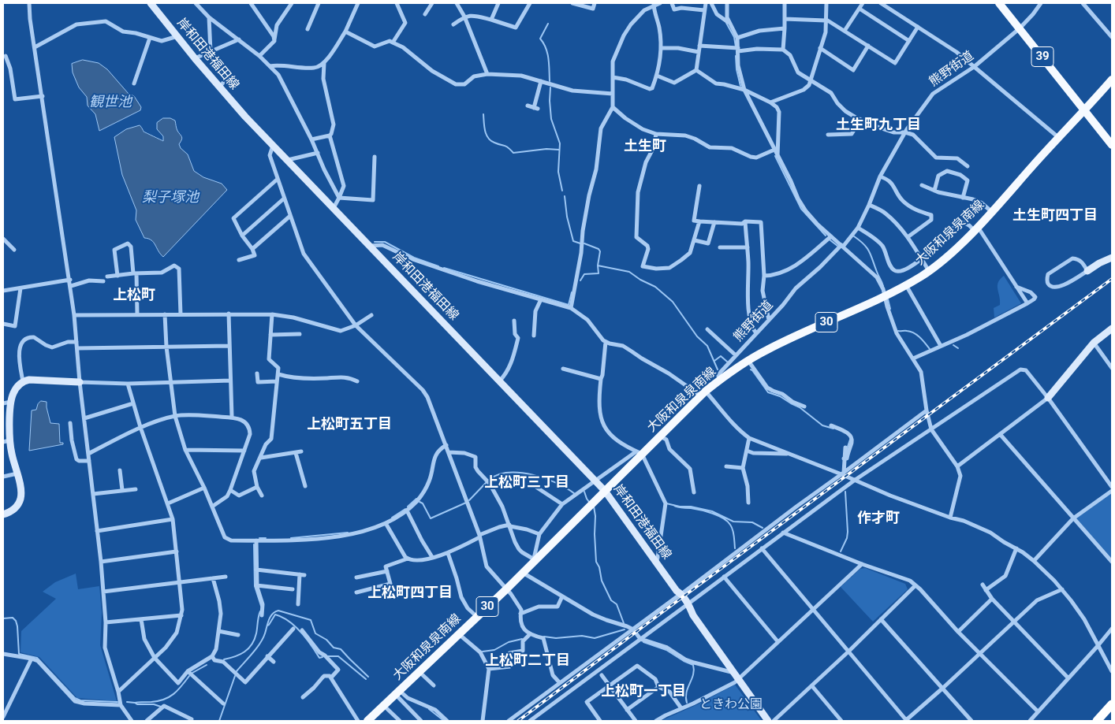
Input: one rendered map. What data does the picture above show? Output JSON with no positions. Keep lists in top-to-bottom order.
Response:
{
  "streets": {
    "main road": ["39", "大阪和泉泉南線", "30"],
    "street": ["岸和田港福田線", "熊野街道"]
  },
  "crossings": [
    ["岸和田港福田線", "大阪和泉泉南線"],
    ["39", "熊野街道"],
    ["39", "大阪和泉泉南線"],
    ["熊野街道", "大阪和泉泉南線"]
  ],
  "districts": [
    "土生町九丁目",
    "土生町",
    "土生町四丁目",
    "上松町",
    "上松町五丁目",
    "上松町三丁目",
    "作才町",
    "上松町四丁目",
    "上松町二丁目",
    "上松町一丁目"
  ],
  "water": ["観世池", "梨子塚池"],
  "parks": ["ときわ公園"]
}
